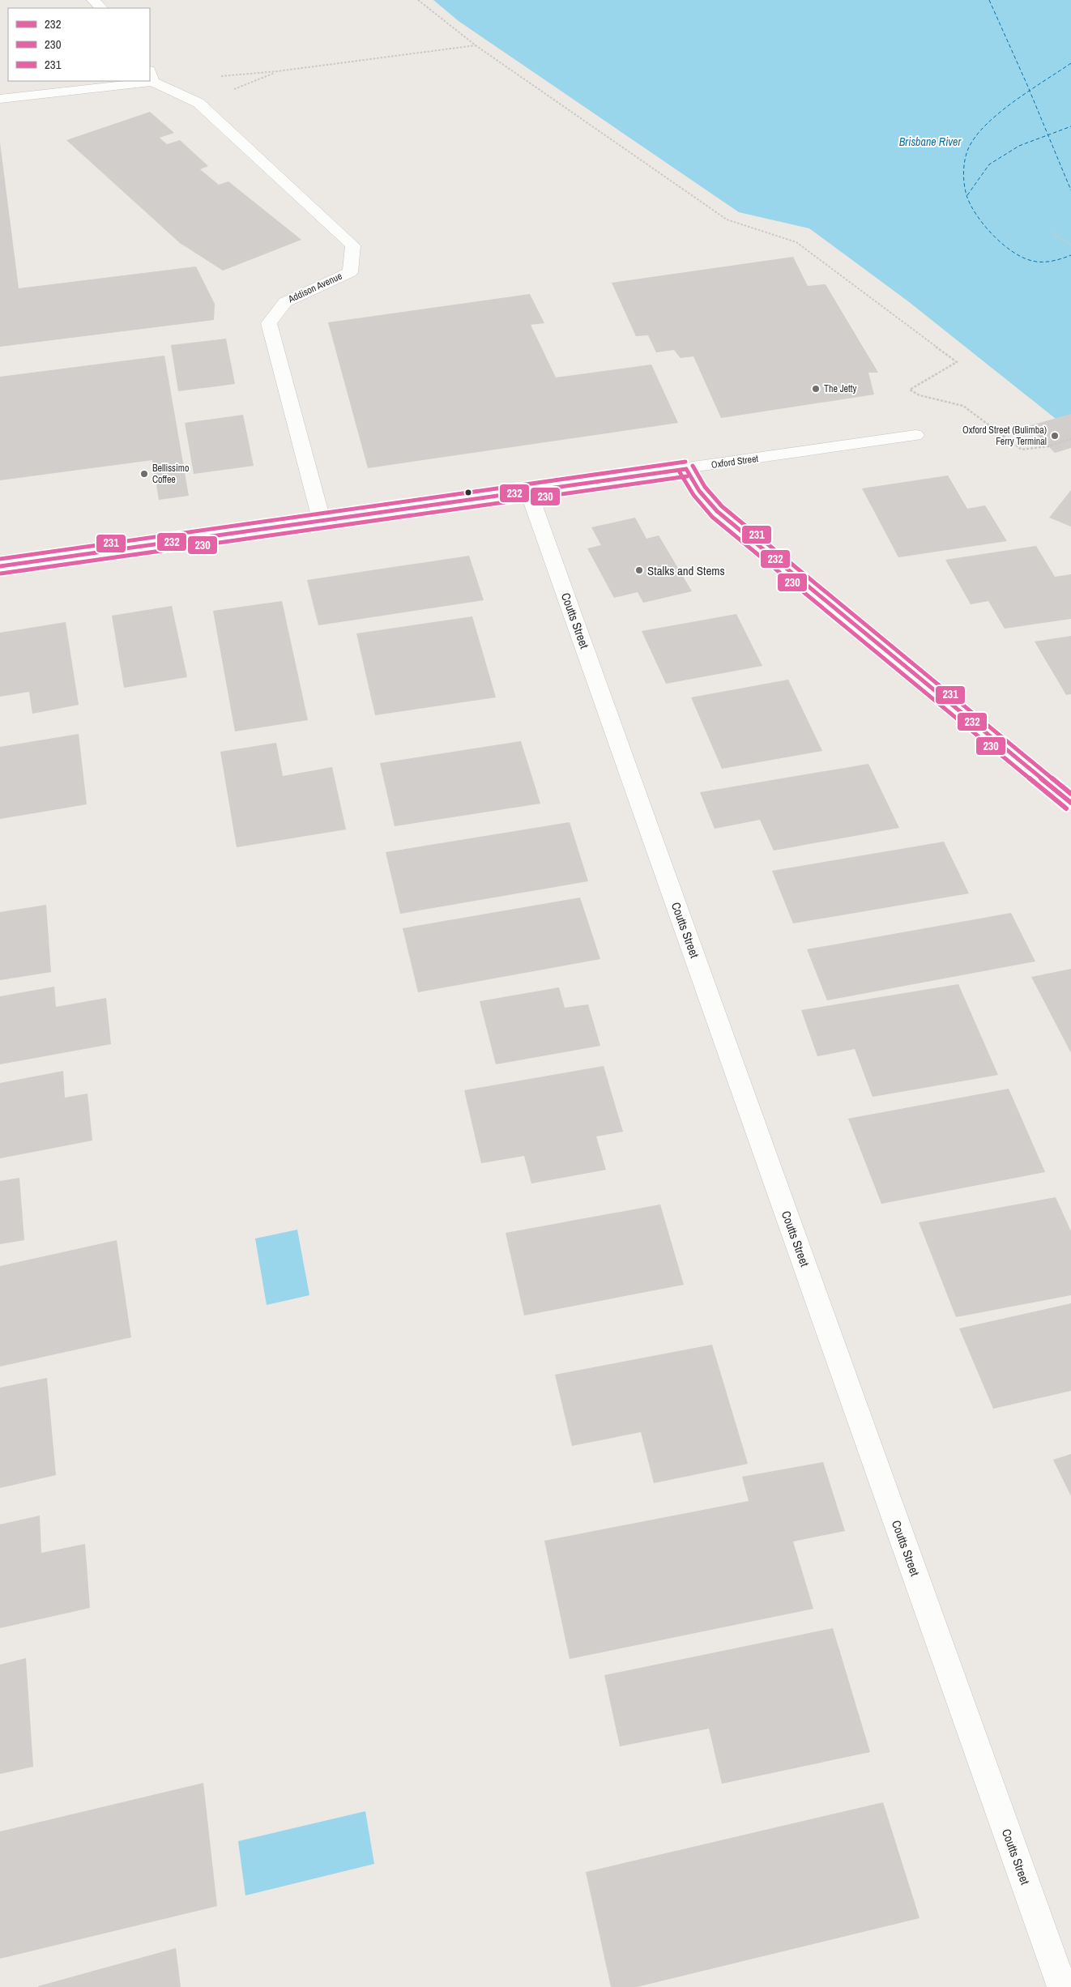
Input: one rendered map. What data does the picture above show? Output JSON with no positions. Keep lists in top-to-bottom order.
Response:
{
  "streets": {
    "street": ["Addison Avenue", "Oxford Street", "Coutts Street"]
  },
  "crossings": [
    ["Addison Avenue", "Oxford Street"],
    ["Oxford Street", "Coutts Street"]
  ],
  "water": ["Brisbane River"],
  "places": [
    "The Jetty",
    "Oxford Street (Bulimba) Ferry Terminal",
    "Bellissimo Coffee",
    "Stalks and Stems"
  ],
  "lines": ["transit line 231", "transit line 232", "transit line 230"],
  "legend": ["232", "230", "231"]
}
